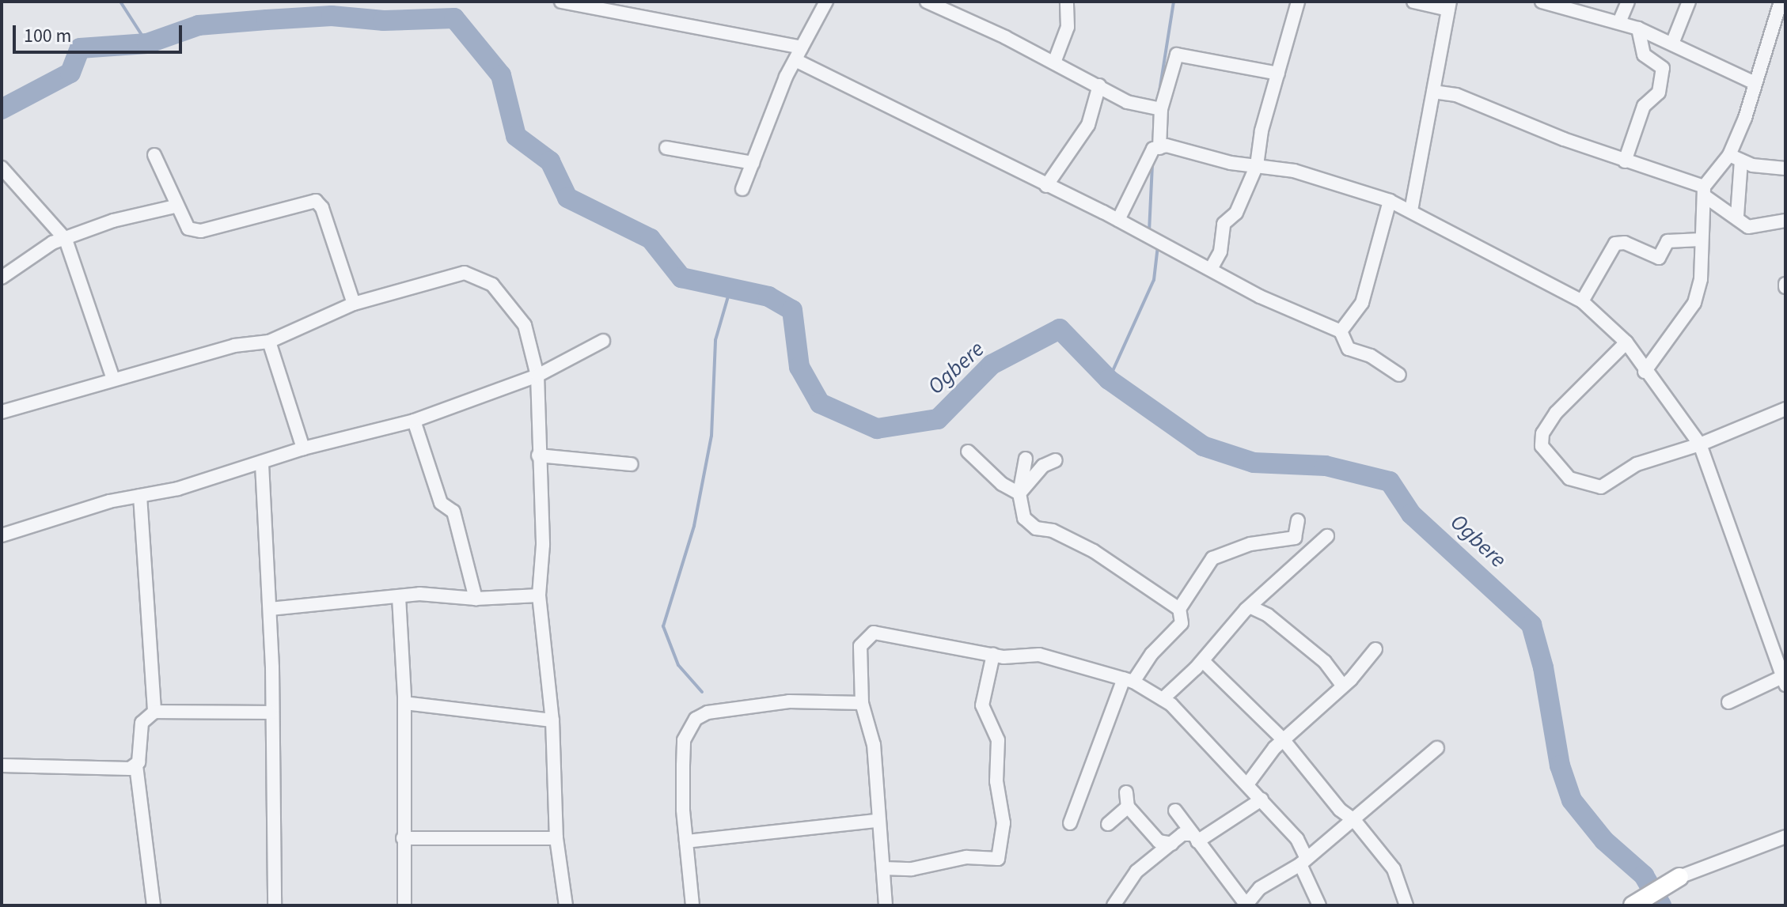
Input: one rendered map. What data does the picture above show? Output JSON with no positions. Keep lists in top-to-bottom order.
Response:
{
  "water": ["Ogbere"],
  "scale_bar": "100 m"
}
